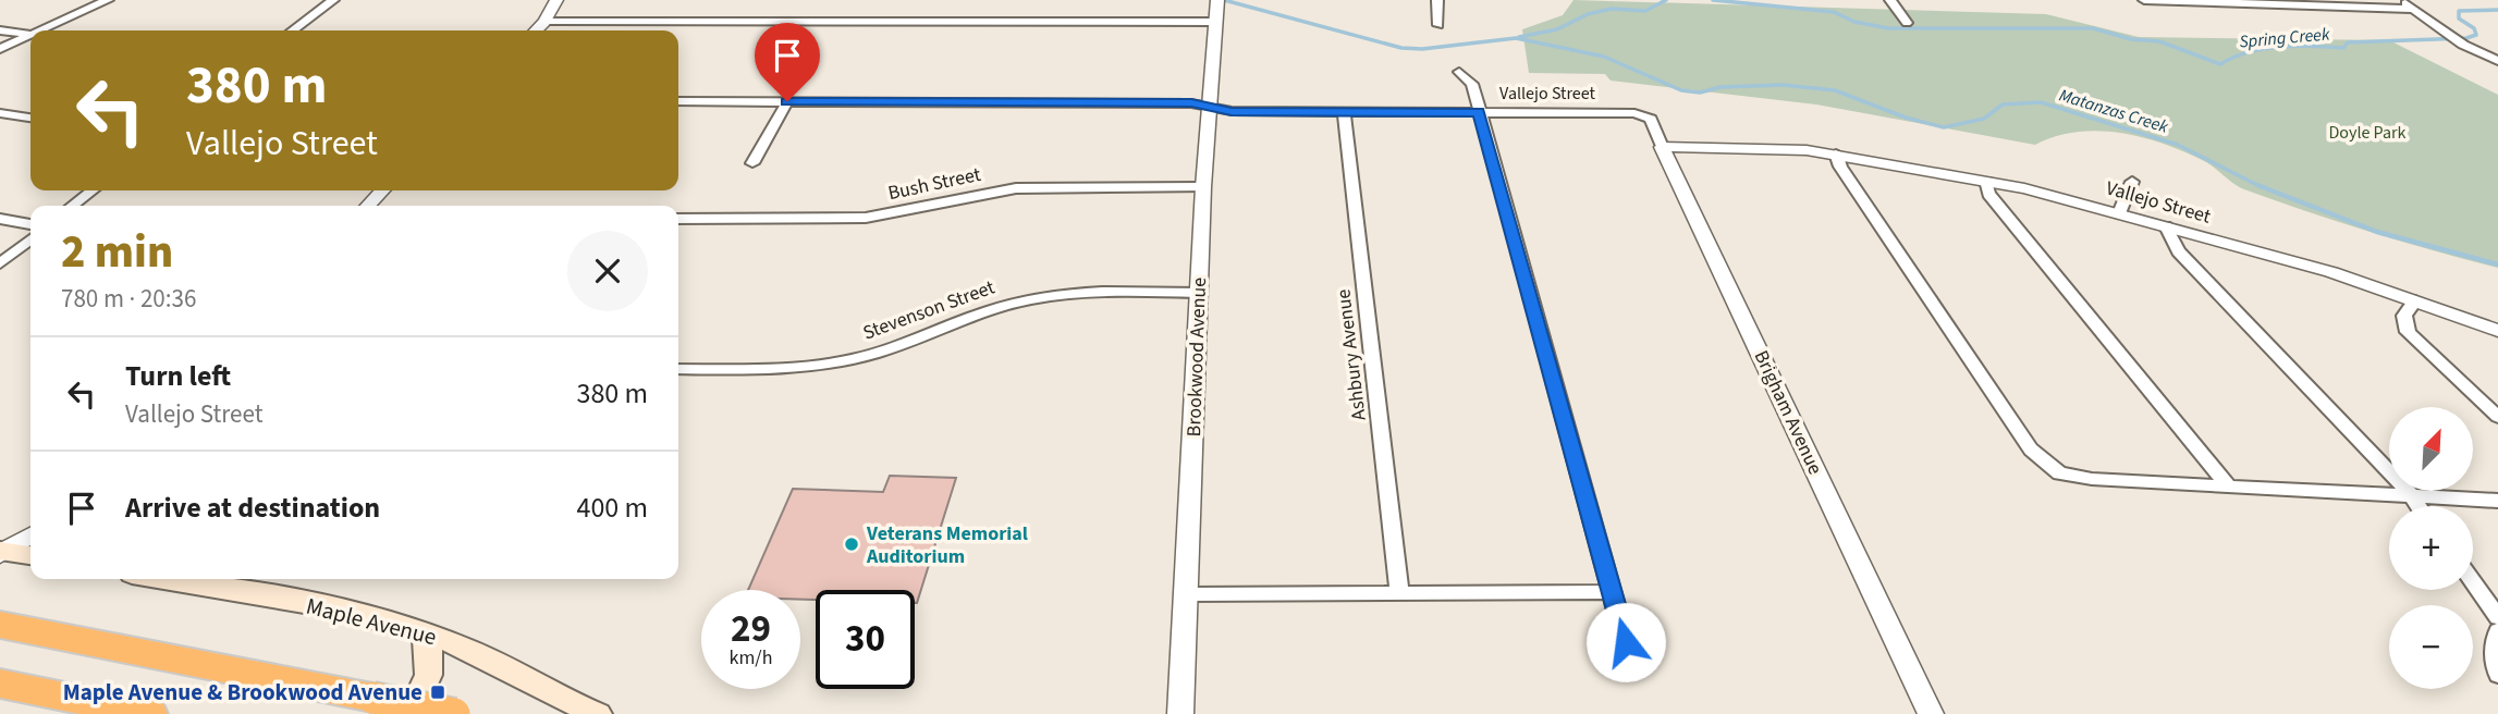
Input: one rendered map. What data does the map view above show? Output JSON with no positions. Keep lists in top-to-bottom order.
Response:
{
  "streets": {
    "main road": ["Maple Avenue"],
    "street": [
      "Vallejo Street",
      "Bush Street",
      "Stevenson Street",
      "Ashbury Avenue",
      "Brookwood Avenue",
      "Brigham Avenue"
    ]
  },
  "crossings": [
    ["Vallejo Street", "Ashbury Avenue"],
    ["Vallejo Street", "Brookwood Avenue"],
    ["Vallejo Street", "Brigham Avenue"],
    ["Bush Street", "Brookwood Avenue"],
    ["Stevenson Street", "Brookwood Avenue"]
  ],
  "water": ["Spring Creek", "Matanzas Creek"],
  "parks": ["Doyle Park"],
  "places": {
    "other": ["Veterans Memorial Auditorium"],
    "transit": ["Maple Avenue & Brookwood Avenue"]
  },
  "north": "top right",
  "page": {
    "turn": ["380 m", "Vallejo Street"],
    "heading": ["2 min", "780 m · 20:36"],
    "list": [
      {
        "name": "Turn left",
        "note": "Vallejo Street",
        "value": "380 m"
      },
      {
        "name": "Arrive at destination",
        "value": "400 m"
      }
    ],
    "map_buttons": ["+", "−"],
    "speed": "29 km/h",
    "limit": "30"
  }
}
